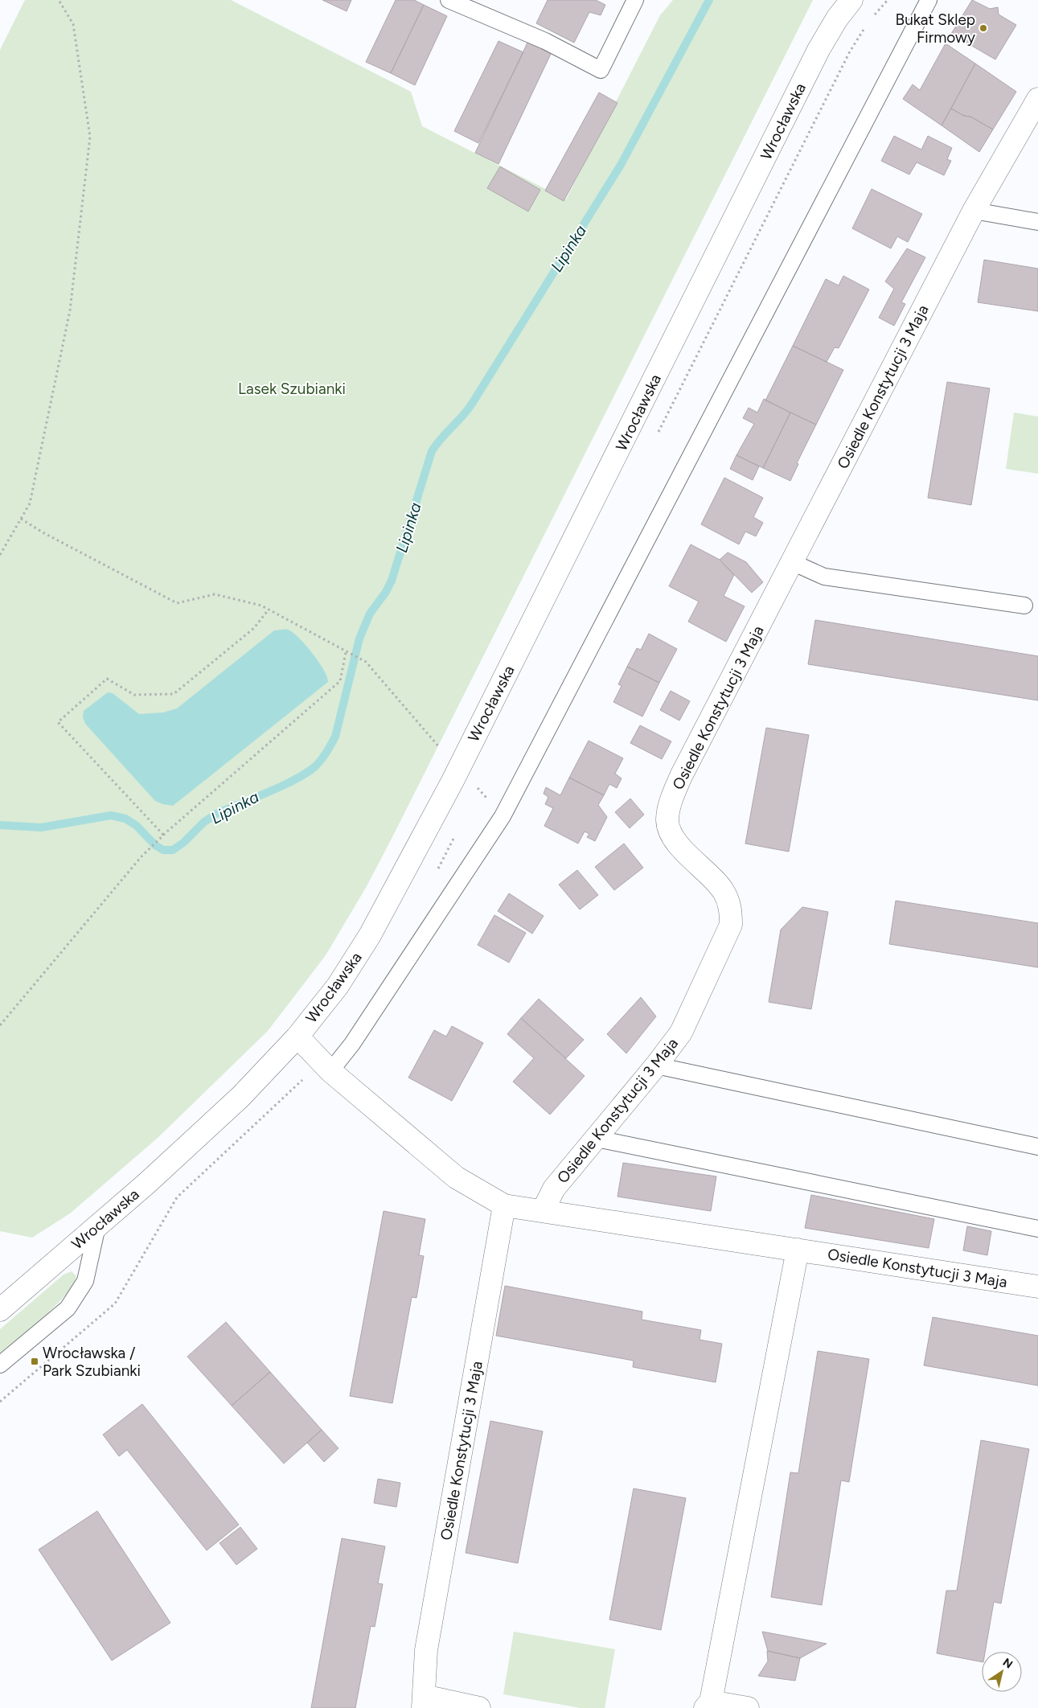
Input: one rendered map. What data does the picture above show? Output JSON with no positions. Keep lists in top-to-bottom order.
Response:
{
  "streets": {
    "street": ["Wrocławska", "Osiedle Konstytucji 3 Maja"]
  },
  "crossings": [
    ["Wrocławska", "Osiedle Konstytucji 3 Maja"]
  ],
  "water": ["Lipinka"],
  "parks": ["Lasek Szubianki"],
  "places": {
    "other": ["Bukat Sklep Firmowy"],
    "transit": ["Wrocławska / Park Szubianki"]
  },
  "north": "top right"
}
